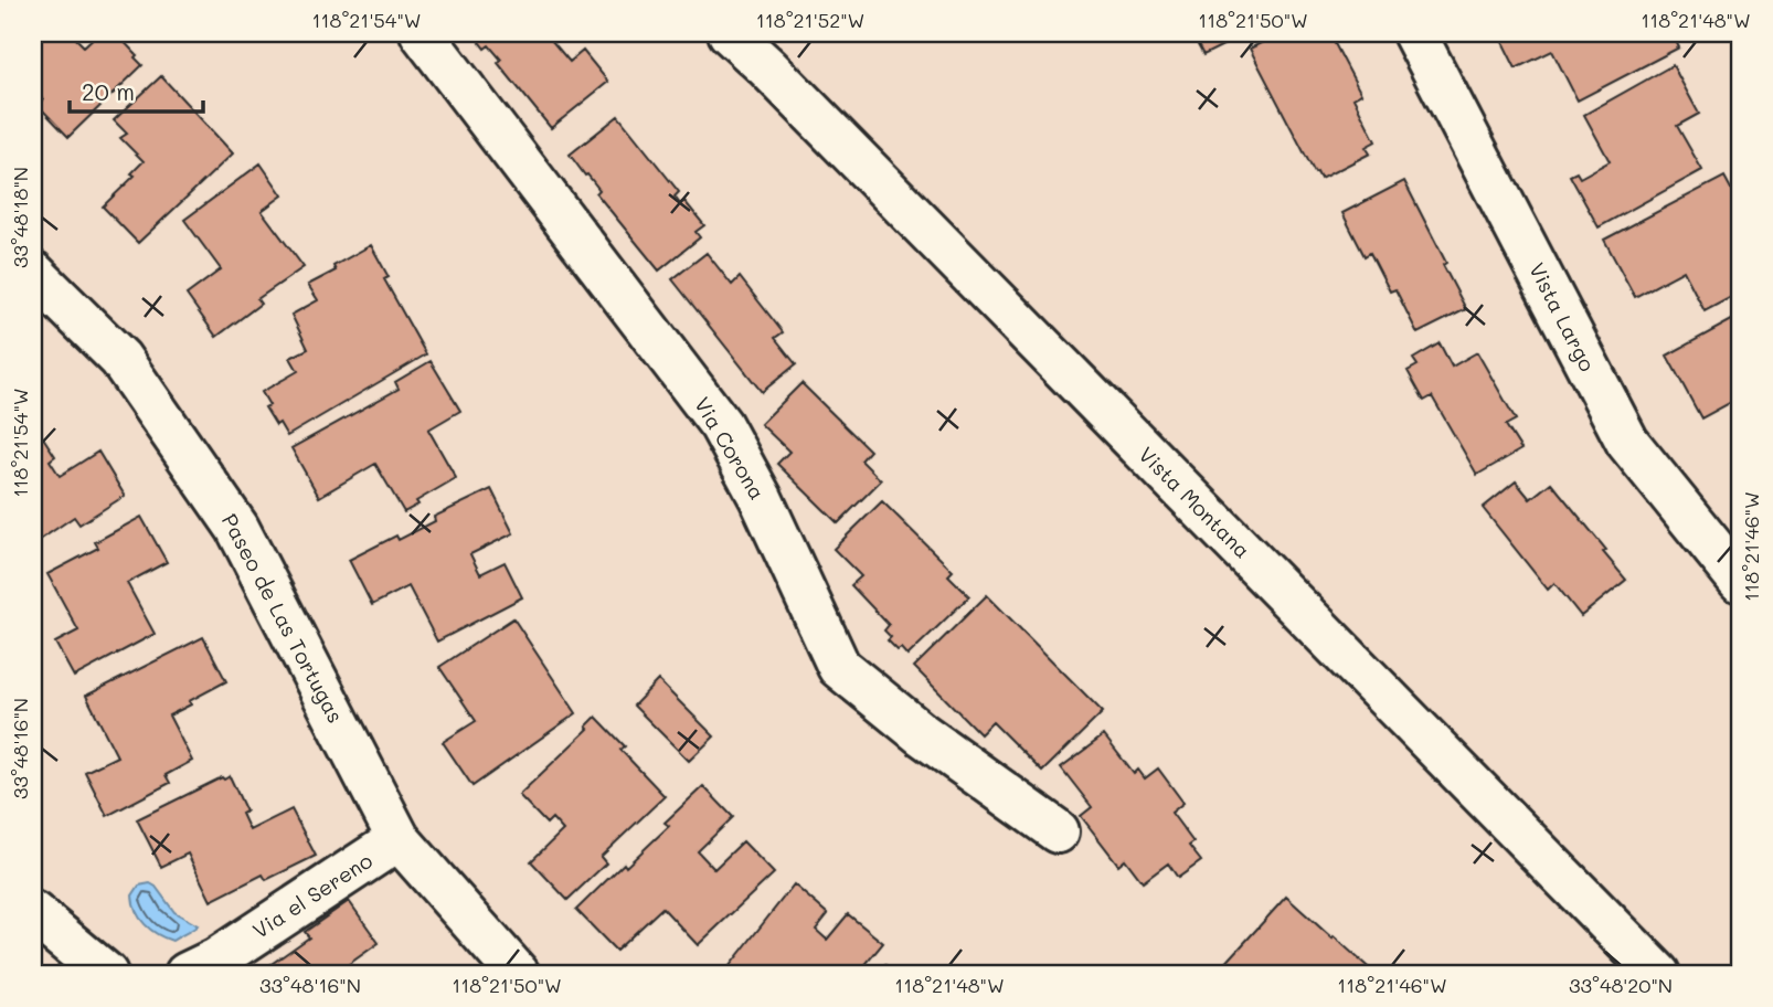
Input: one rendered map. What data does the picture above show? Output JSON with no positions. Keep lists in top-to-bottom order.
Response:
{
  "streets": {
    "street": [
      "Vista Largo",
      "Via Corona",
      "Vista Montana",
      "Paseo de Las Tortugas",
      "Via el Sereno"
    ]
  },
  "crossings": [
    ["Paseo de Las Tortugas", "Via el Sereno"]
  ],
  "scale_bar": "20 m",
  "coordinates": [
    "118°21'54\"W",
    "118°21'52\"W",
    "118°21'50\"W",
    "118°21'48\"W",
    "33°48'18\"N",
    "118°21'46\"W",
    "33°48'16\"N",
    "33°48'20\"N"
  ]
}
